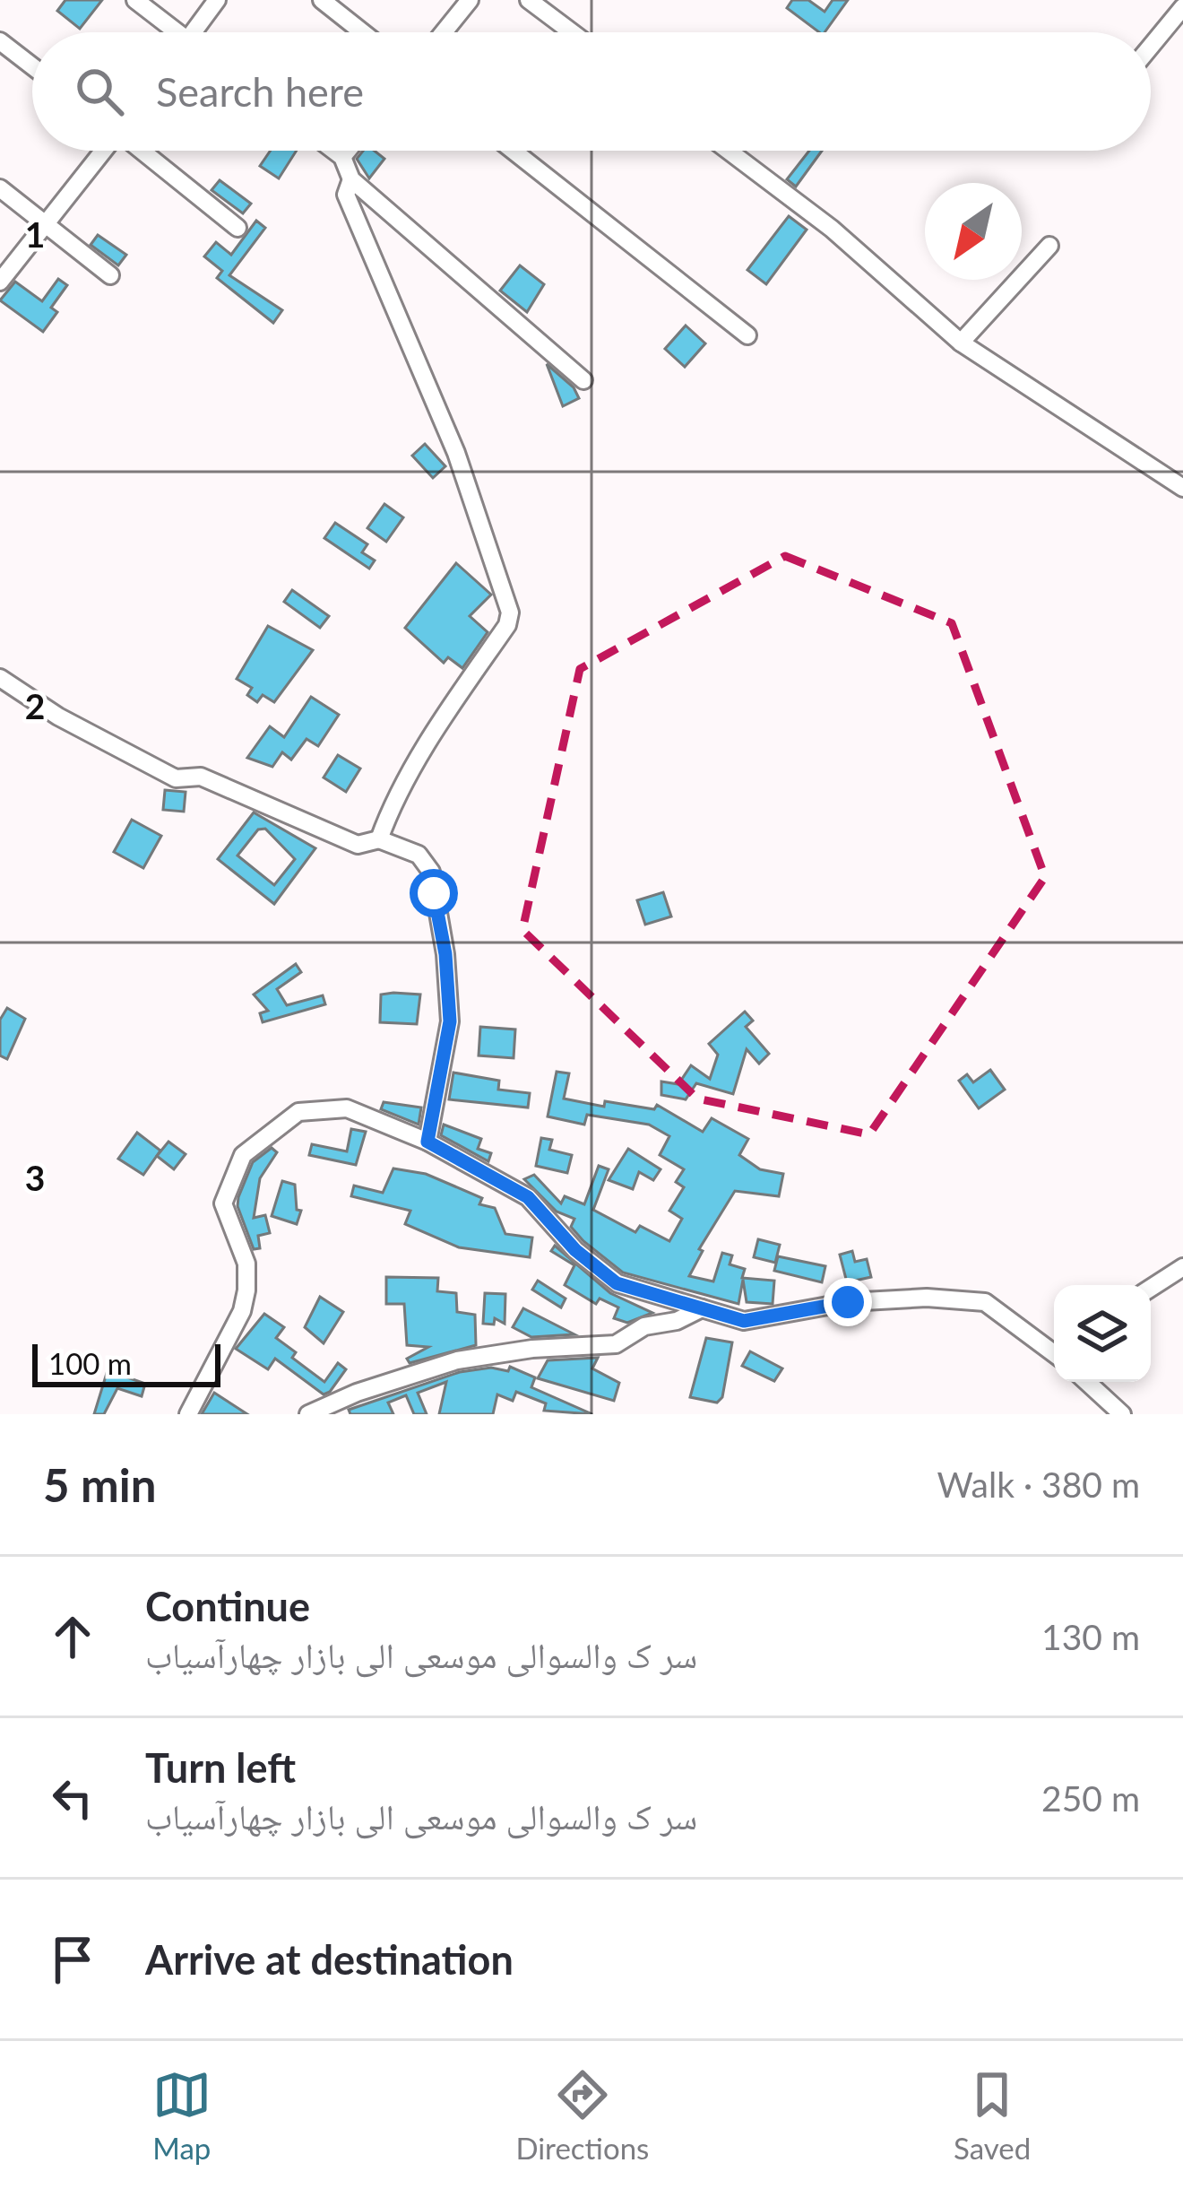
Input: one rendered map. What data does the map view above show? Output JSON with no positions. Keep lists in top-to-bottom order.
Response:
{
  "scale_bar": "100 m",
  "north": "bottom left",
  "page": {
    "search": "Search here",
    "scale": "100 m",
    "heading": ["5 min", "Walk · 380 m"],
    "list": [
      ["Continue", "سر ک والسوالی موسعی الی بازار چهارآسیاب", "130 m"],
      ["Turn left", "سر ک والسوالی موسعی الی بازار چهارآسیاب", "250 m"],
      "Arrive at destination"
    ],
    "nav": ["Map", "Directions", "Saved"]
  },
  "grid": {
    "rows": ["1", "2", "3"]
  }
}
